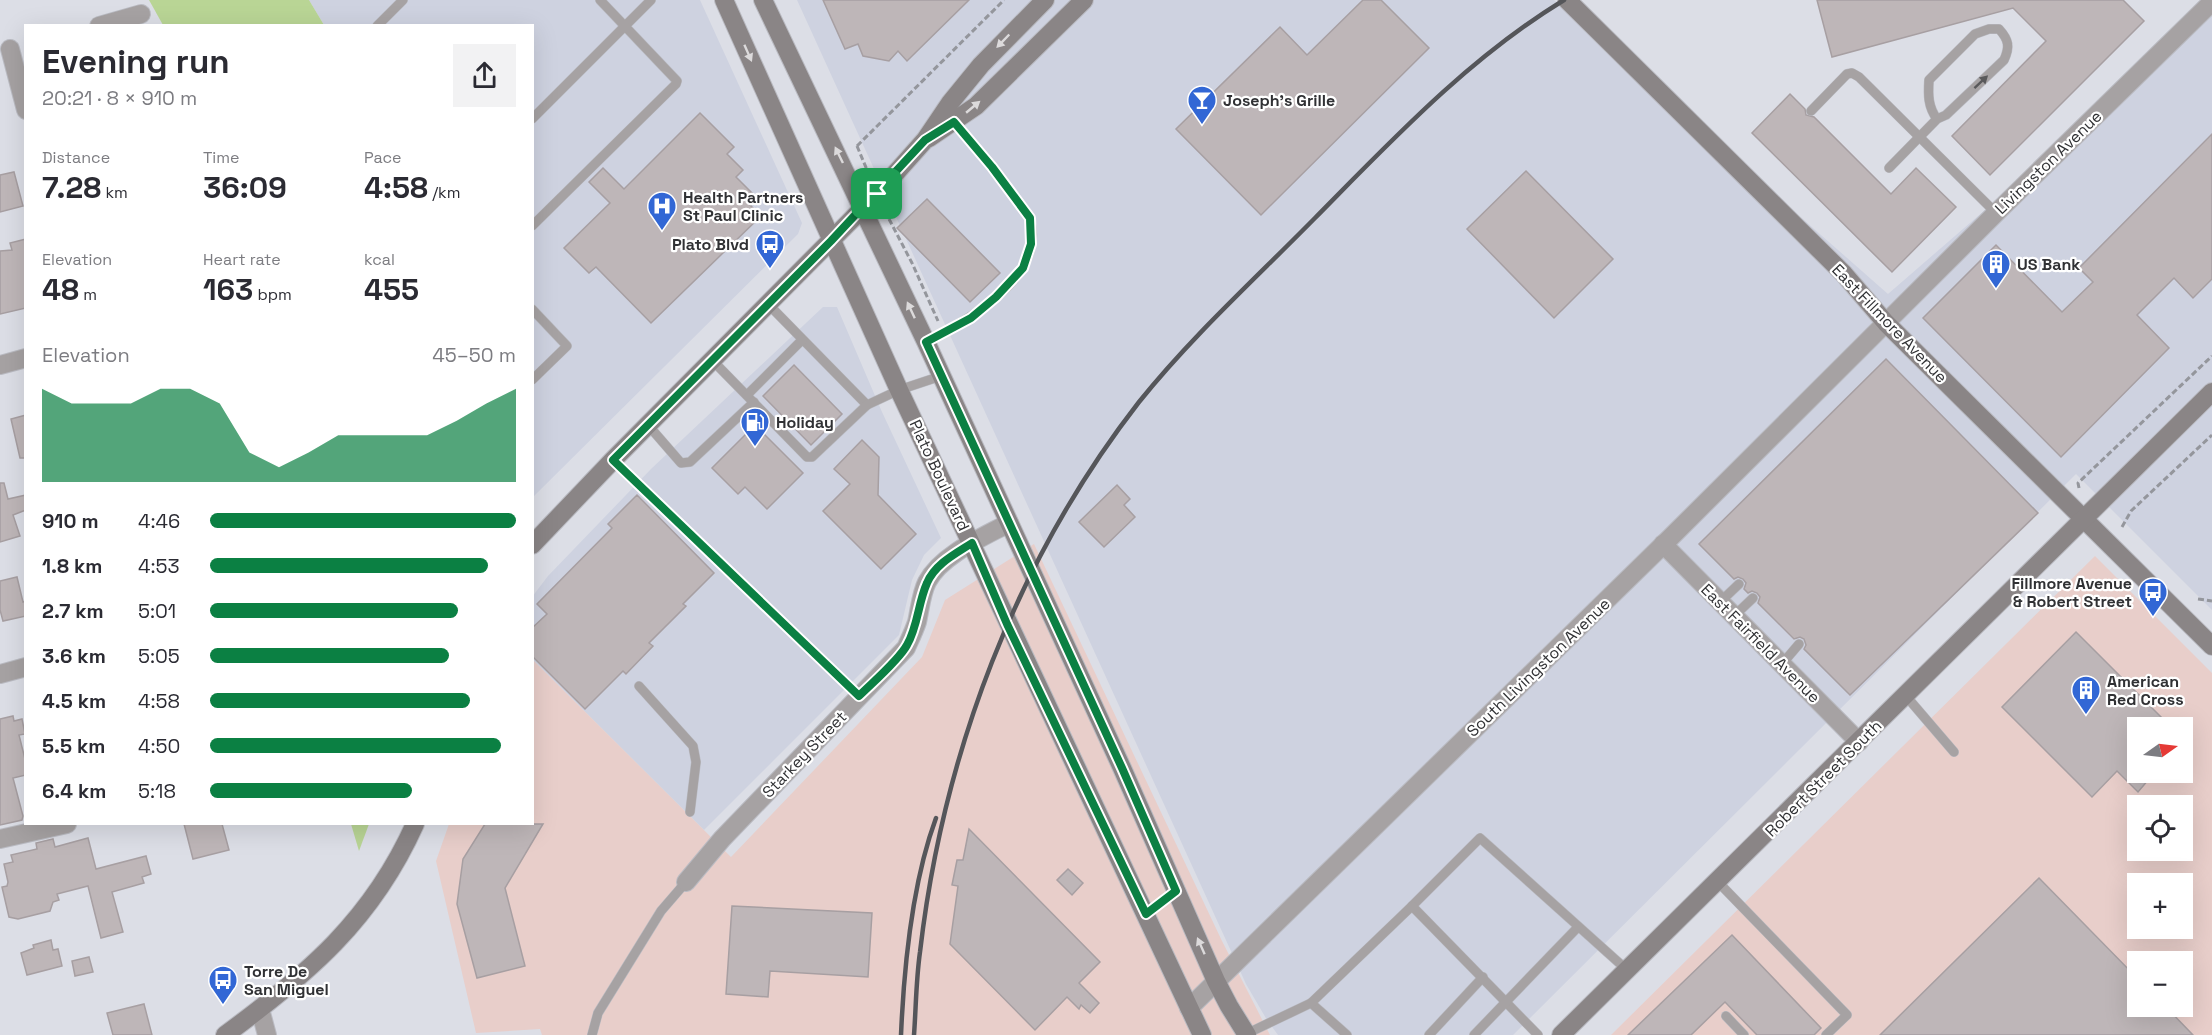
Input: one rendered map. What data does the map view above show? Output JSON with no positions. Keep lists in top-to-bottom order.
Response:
{
  "streets": {
    "main road": ["East Fillmore Avenue", "Plato Boulevard", "Robert Street South"],
    "street": [
      "Livingston Avenue",
      "East Fairfield Avenue",
      "South Livingston Avenue",
      "Starkey Street"
    ]
  },
  "crossings": [
    ["Livingston Avenue", "East Fillmore Avenue"],
    ["Livingston Avenue", "South Livingston Avenue"],
    ["East Fillmore Avenue", "South Livingston Avenue"],
    ["East Fillmore Avenue", "Robert Street South"],
    ["Plato Boulevard", "South Livingston Avenue"],
    ["Plato Boulevard", "Starkey Street"],
    ["East Fairfield Avenue", "South Livingston Avenue"],
    ["East Fairfield Avenue", "Robert Street South"]
  ],
  "places": {
    "bar": ["Joseph's Grille"],
    "hospital": ["Health Partners St Paul Clinic"],
    "bus stop": ["Plato Blvd", "Fillmore Avenue & Robert Street", "Torre De San Miguel"],
    "building": ["US Bank", "American Red Cross"],
    "fuel station": ["Holiday"]
  },
  "north": "right",
  "page": {
    "heading": ["Evening run", "20:21 · 8 × 910 m"],
    "stats": [
      ["Distance", "7.28 km"],
      ["Time", "36:09"],
      ["Pace", "4:58 /km"],
      ["Elevation", "48 m"],
      ["Heart rate", "163 bpm"],
      ["kcal", "455"]
    ],
    "chart": ["Elevation", "45–50 m"],
    "list": [
      {
        "name": "910 m",
        "note": "4:46"
      },
      {
        "name": "1.8 km",
        "note": "4:53"
      },
      {
        "name": "2.7 km",
        "note": "5:01"
      },
      {
        "name": "3.6 km",
        "note": "5:05"
      },
      {
        "name": "4.5 km",
        "note": "4:58"
      },
      {
        "name": "5.5 km",
        "note": "4:50"
      },
      {
        "name": "6.4 km",
        "note": "5:18"
      }
    ],
    "map_buttons": ["+", "−"]
  }
}
